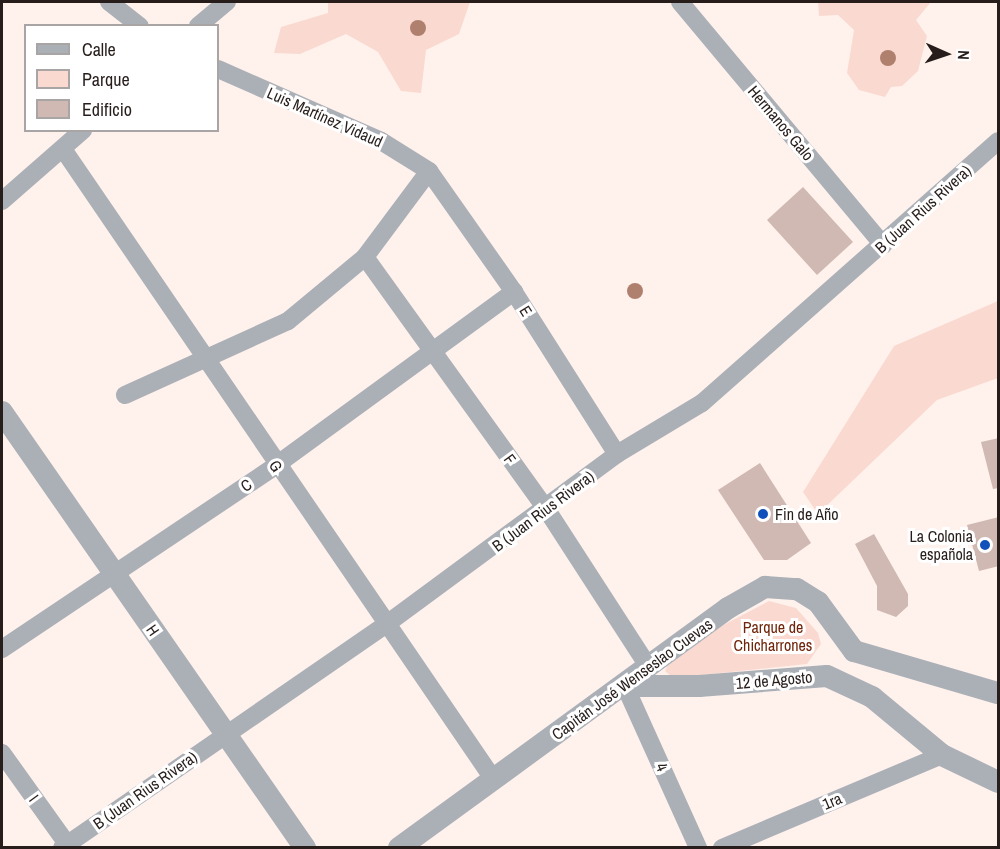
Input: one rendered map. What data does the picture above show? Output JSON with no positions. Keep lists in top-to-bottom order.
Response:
{
  "streets": {
    "street": [
      "Luis Martínez Vidaud",
      "Hermanos Galo",
      "B (Juan Rius Rivera)",
      "E",
      "F",
      "G",
      "C",
      "H",
      "Capitán José Wenseslao Cuevas",
      "12 de Agosto",
      "4",
      "I",
      "1ra"
    ]
  },
  "crossings": [
    ["Luis Martínez Vidaud", "E"],
    ["Hermanos Galo", "B (Juan Rius Rivera)"],
    ["B (Juan Rius Rivera)", "E"],
    ["B (Juan Rius Rivera)", "F"],
    ["B (Juan Rius Rivera)", "G"],
    ["B (Juan Rius Rivera)", "H"],
    ["B (Juan Rius Rivera)", "I"],
    ["E", "C"],
    ["F", "C"],
    ["F", "Capitán José Wenseslao Cuevas"],
    ["G", "C"],
    ["G", "Capitán José Wenseslao Cuevas"],
    ["C", "H"],
    ["Capitán José Wenseslao Cuevas", "12 de Agosto"],
    ["Capitán José Wenseslao Cuevas", "4"],
    ["12 de Agosto", "4"],
    ["12 de Agosto", "1ra"]
  ],
  "parks": ["Parque de Chicharrones"],
  "places": ["Fin de Año", "La Colonia española"],
  "legend": ["Calle", "Parque", "Edificio"],
  "north": "right"
}
